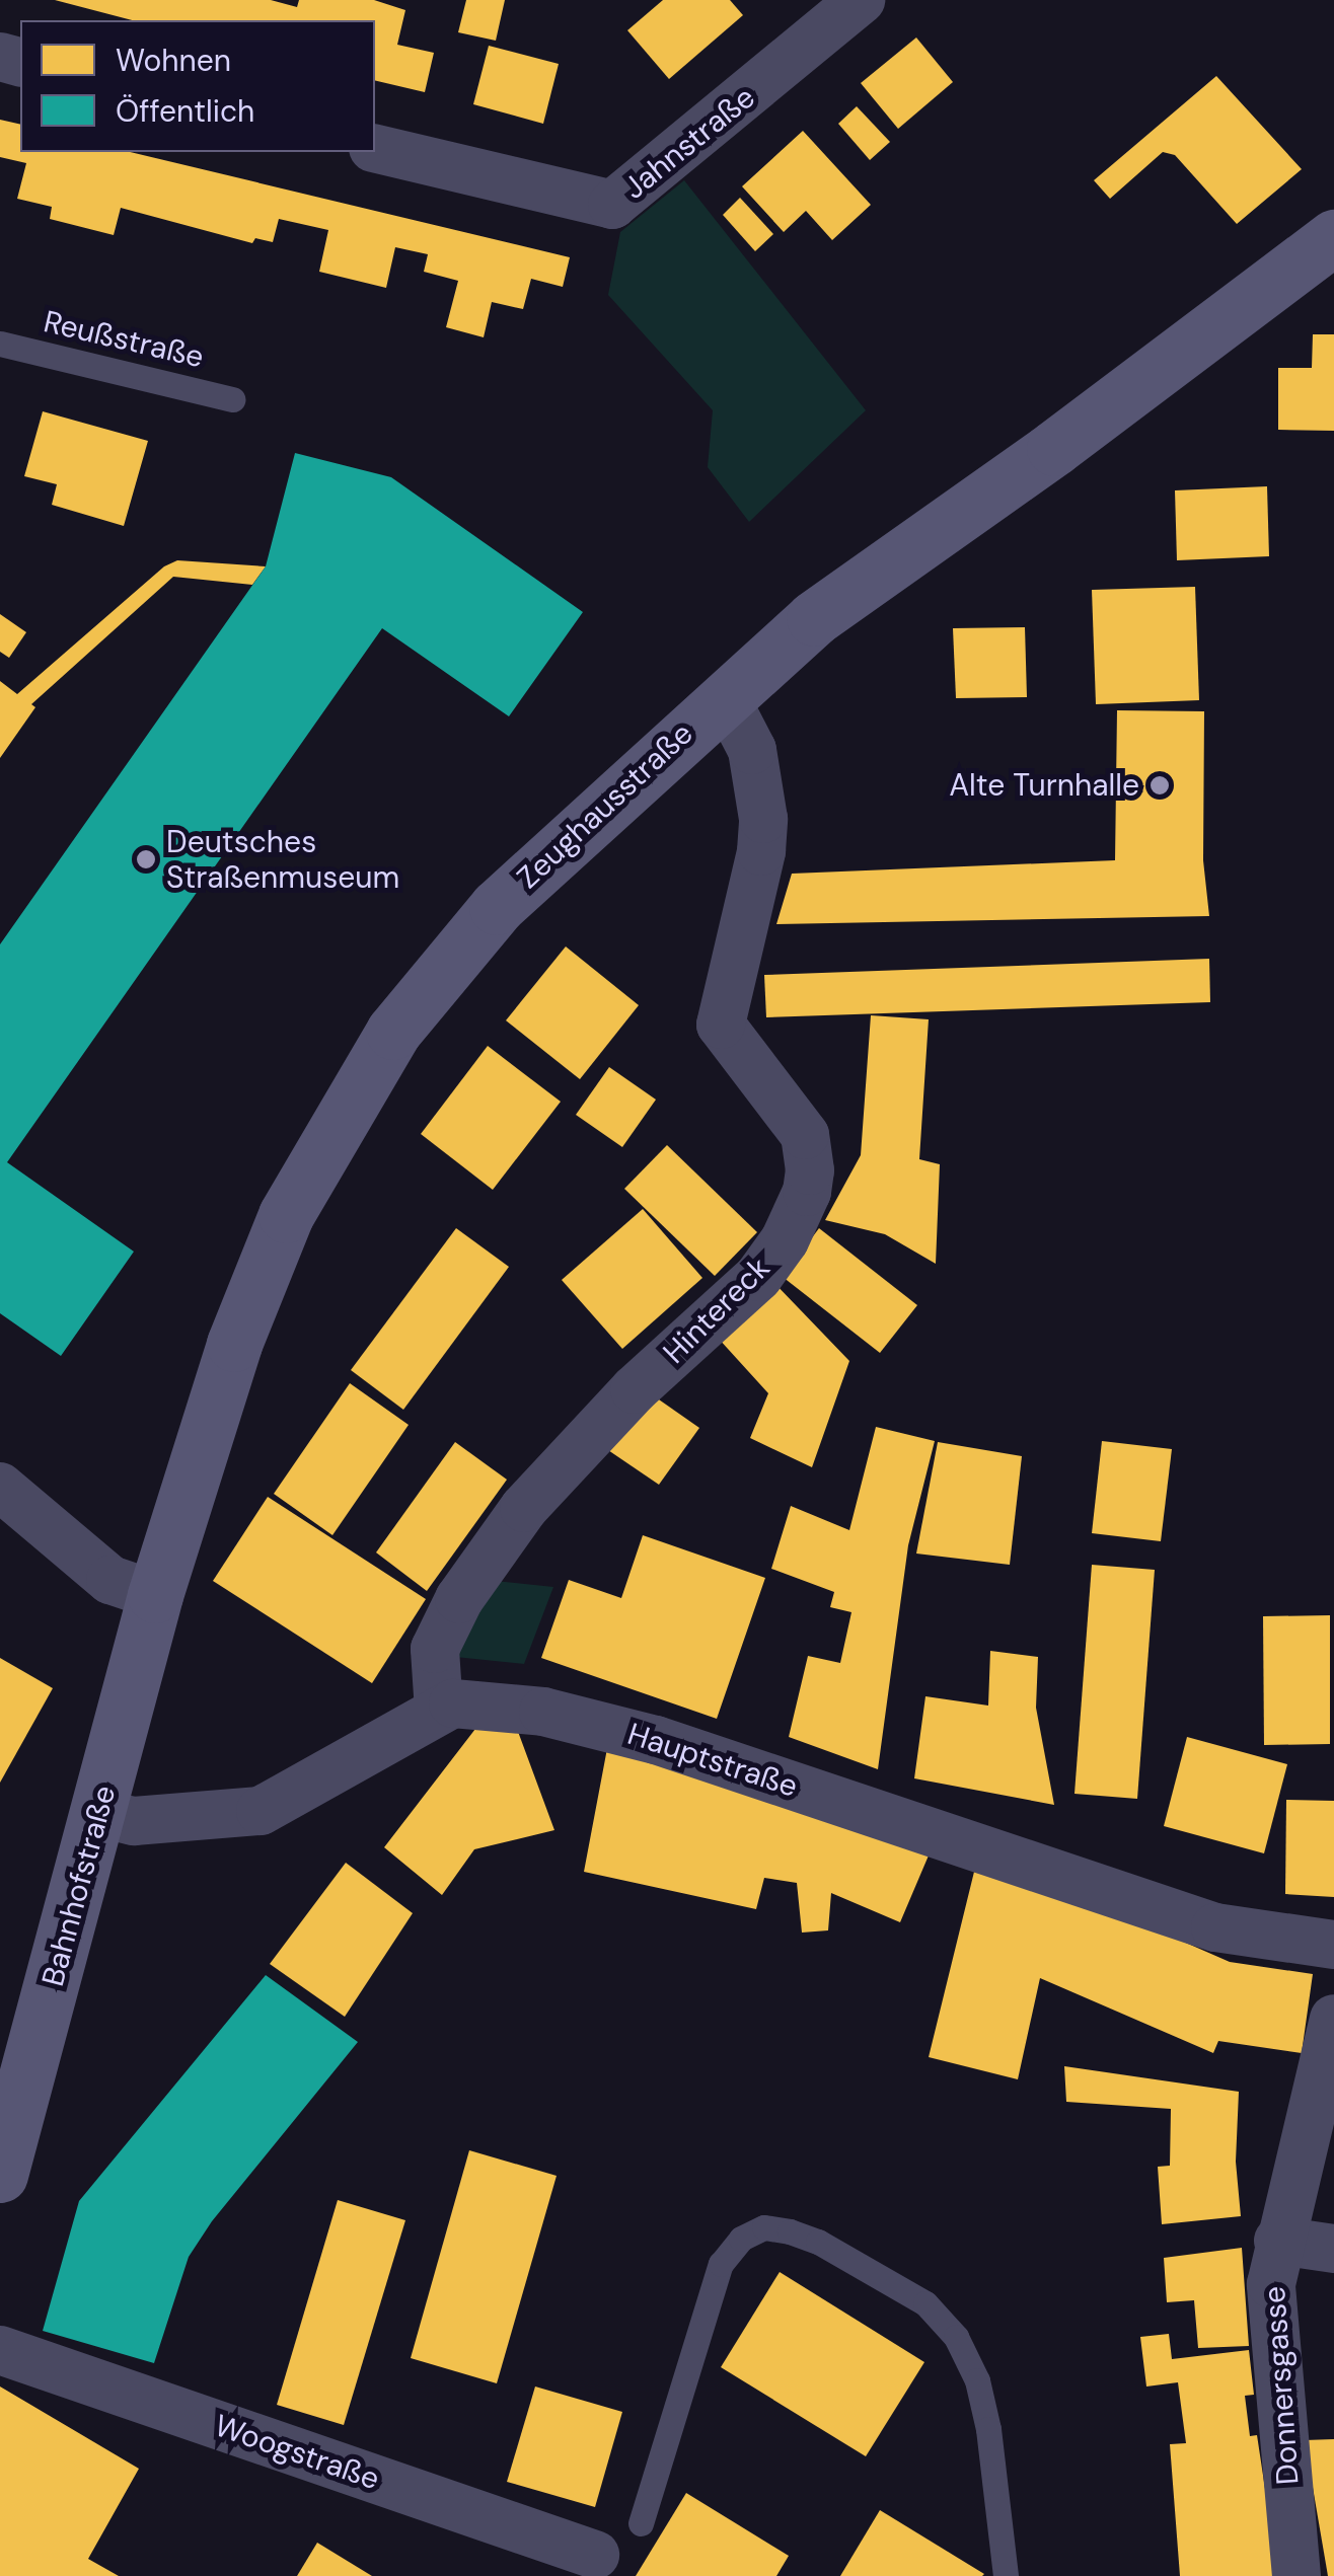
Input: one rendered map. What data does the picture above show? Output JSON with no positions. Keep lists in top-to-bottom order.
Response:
{
  "streets": {
    "street": [
      "Jahnstraße",
      "Zeughausstraße",
      "Hintereck",
      "Hauptstraße",
      "Bahnhofstraße",
      "Donnersgasse",
      "Woogstraße"
    ],
    "lane": ["Reußstraße"]
  },
  "crossings": [
    ["Zeughausstraße", "Hintereck"],
    ["Zeughausstraße", "Bahnhofstraße"],
    ["Hintereck", "Hauptstraße"],
    ["Hauptstraße", "Bahnhofstraße"]
  ],
  "places": ["Alte Turnhalle", "Deutsches Straßenmuseum"],
  "legend": ["Wohnen", "Öffentlich"]
}
